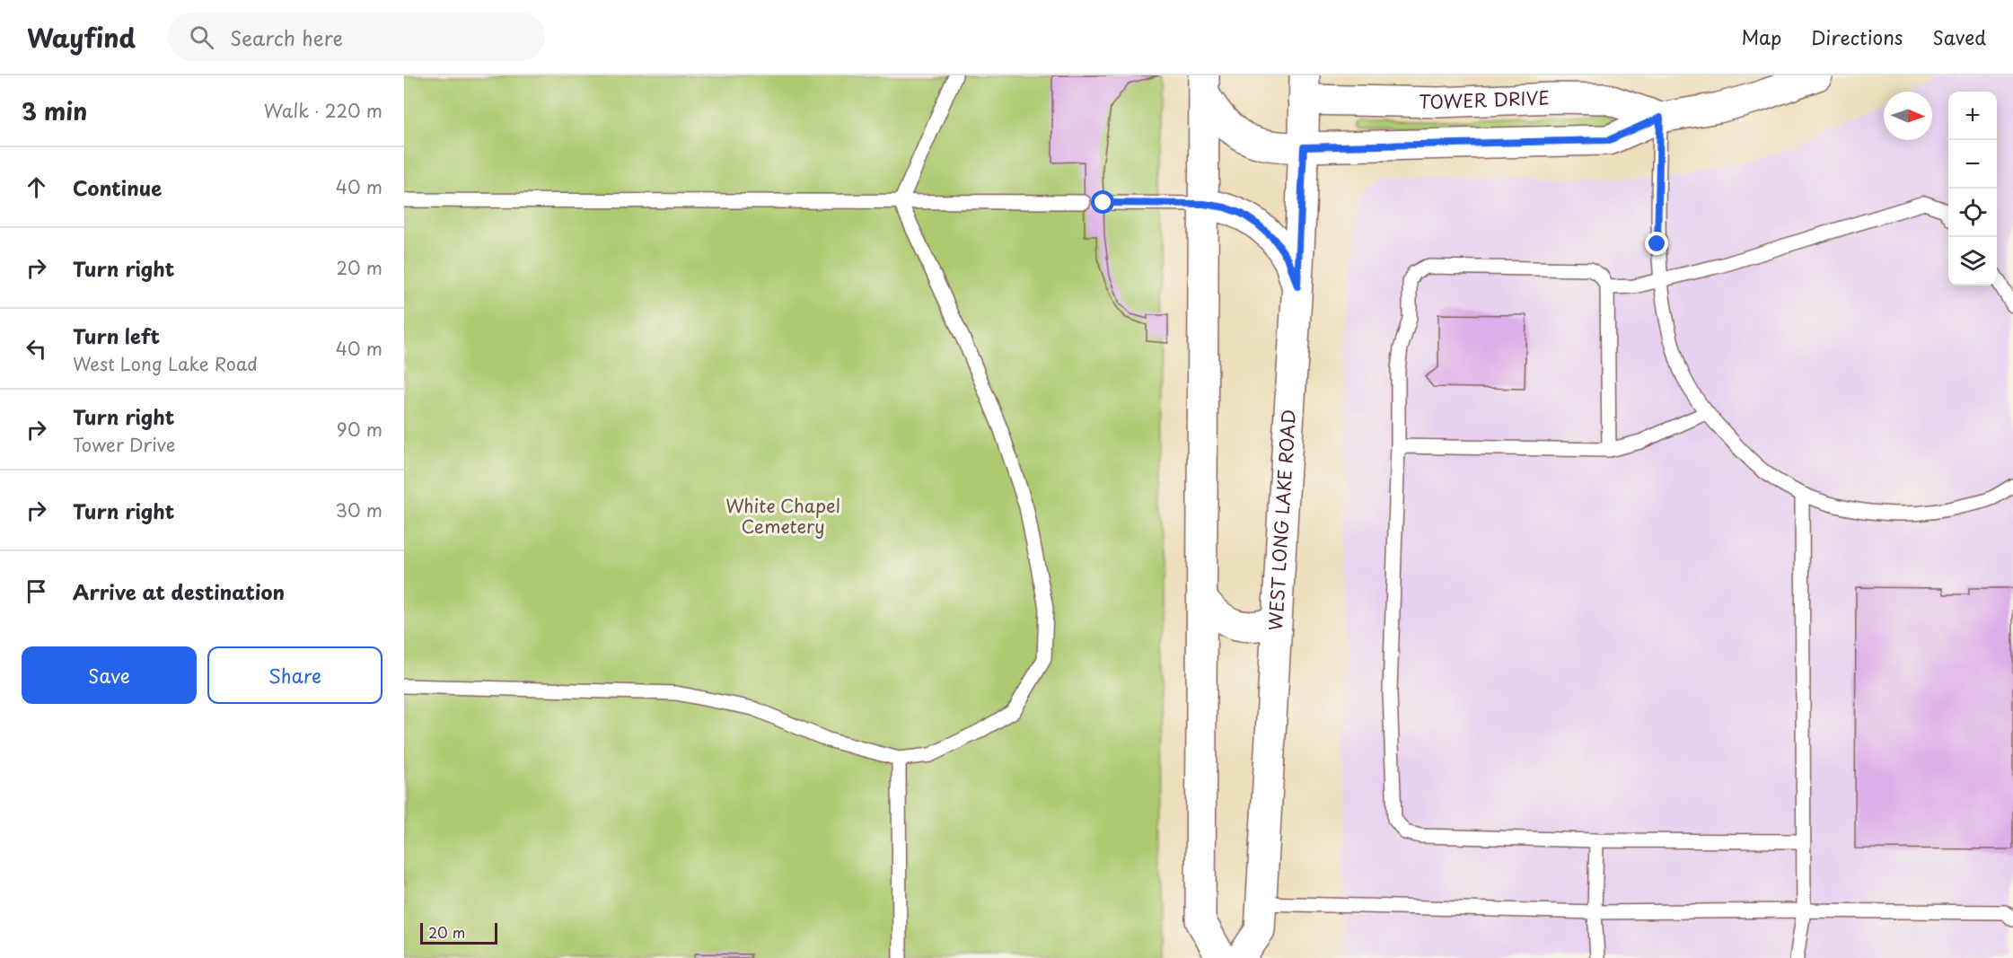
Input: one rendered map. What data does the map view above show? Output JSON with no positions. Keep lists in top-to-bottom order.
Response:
{
  "streets": {
    "main road": ["TOWER DRIVE", "WEST LONG LAKE ROAD"]
  },
  "crossings": [
    ["TOWER DRIVE", "WEST LONG LAKE ROAD"]
  ],
  "parks": ["White Chapel Cemetery"],
  "scale_bar": "20 m",
  "north": "right",
  "page": {
    "header": "Wayfind",
    "search": "Search here",
    "nav": ["Map", "Directions", "Saved"],
    "heading": ["3 min", "Walk · 220 m"],
    "map_buttons": ["+", "−"],
    "list": [
      ["Continue", "40 m"],
      ["Turn right", "20 m"],
      ["Turn left", "West Long Lake Road", "40 m"],
      ["Turn right", "Tower Drive", "90 m"],
      ["Turn right", "30 m"],
      "Arrive at destination"
    ],
    "buttons": ["Save", "Share"],
    "scale": "20 m"
  }
}
